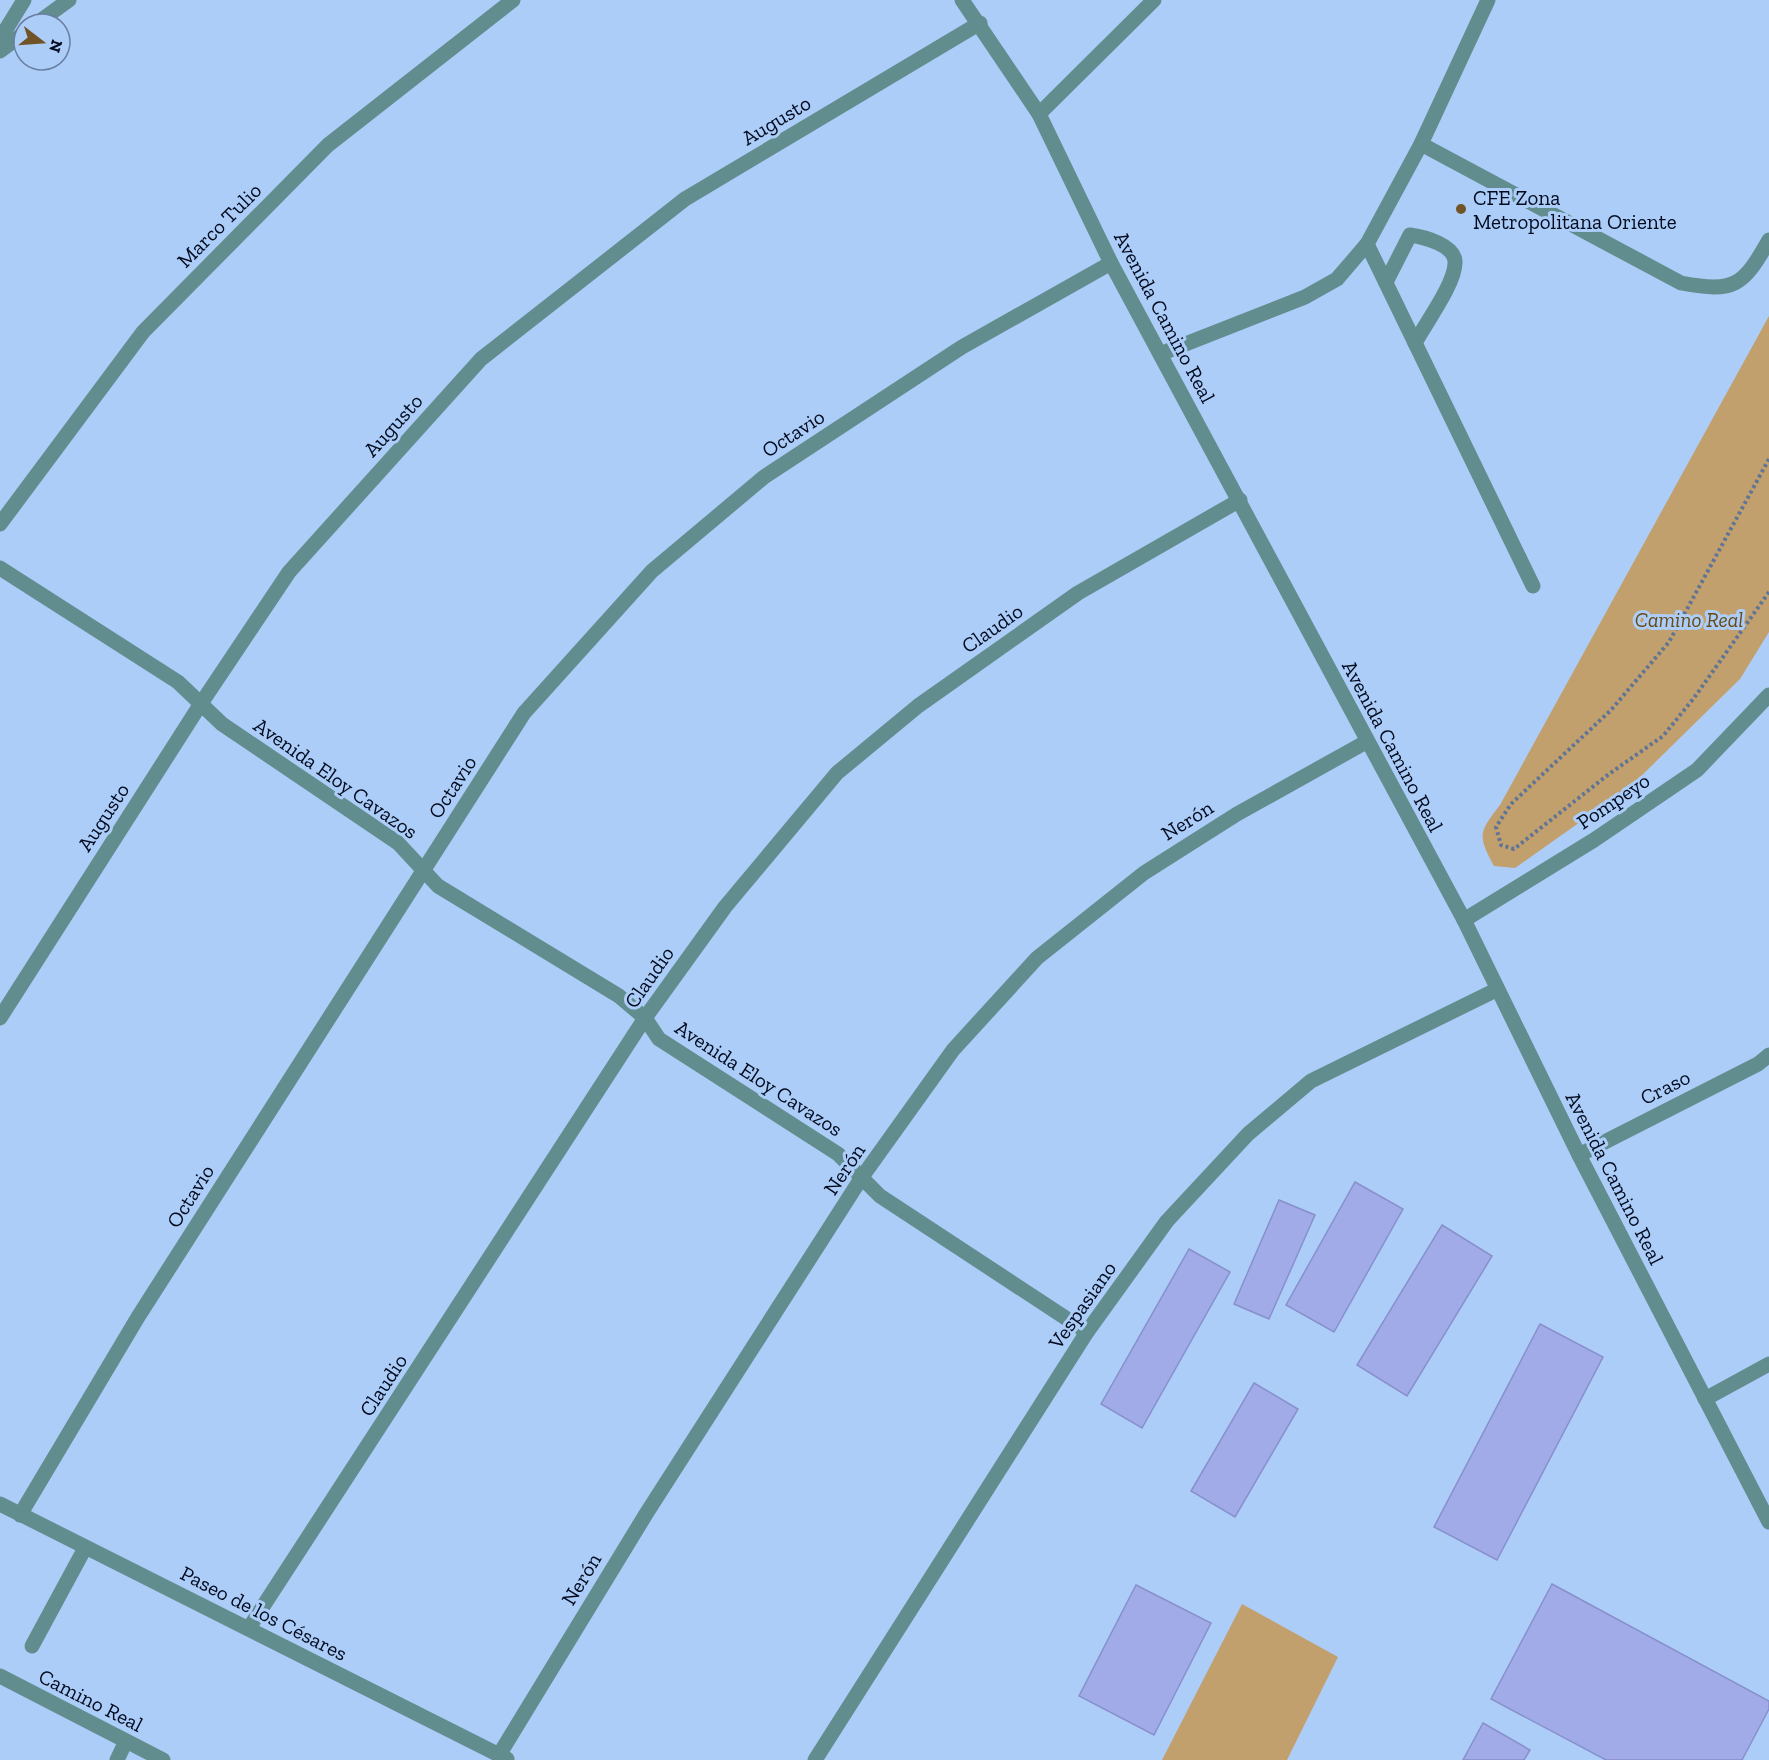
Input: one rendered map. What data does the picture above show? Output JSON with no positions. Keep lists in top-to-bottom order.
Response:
{
  "streets": {
    "street": [
      "Augusto",
      "Marco Tulio",
      "Avenida Camino Real",
      "Octavio",
      "Claudio",
      "Avenida Eloy Cavazos",
      "Pompeyo",
      "Nerón",
      "Craso",
      "Vespasiano",
      "Paseo de los Césares",
      "Camino Real"
    ]
  },
  "crossings": [
    ["Augusto", "Avenida Camino Real"],
    ["Augusto", "Avenida Eloy Cavazos"],
    ["Avenida Camino Real", "Octavio"],
    ["Avenida Camino Real", "Claudio"],
    ["Avenida Camino Real", "Pompeyo"],
    ["Avenida Camino Real", "Nerón"],
    ["Avenida Camino Real", "Craso"],
    ["Avenida Camino Real", "Vespasiano"],
    ["Octavio", "Avenida Eloy Cavazos"],
    ["Octavio", "Paseo de los Césares"],
    ["Claudio", "Avenida Eloy Cavazos"],
    ["Claudio", "Paseo de los Césares"],
    ["Avenida Eloy Cavazos", "Nerón"],
    ["Avenida Eloy Cavazos", "Vespasiano"],
    ["Nerón", "Paseo de los Césares"]
  ],
  "parks": ["Camino Real"],
  "places": ["CFE Zona Metropolitana Oriente"],
  "north": "right"
}
